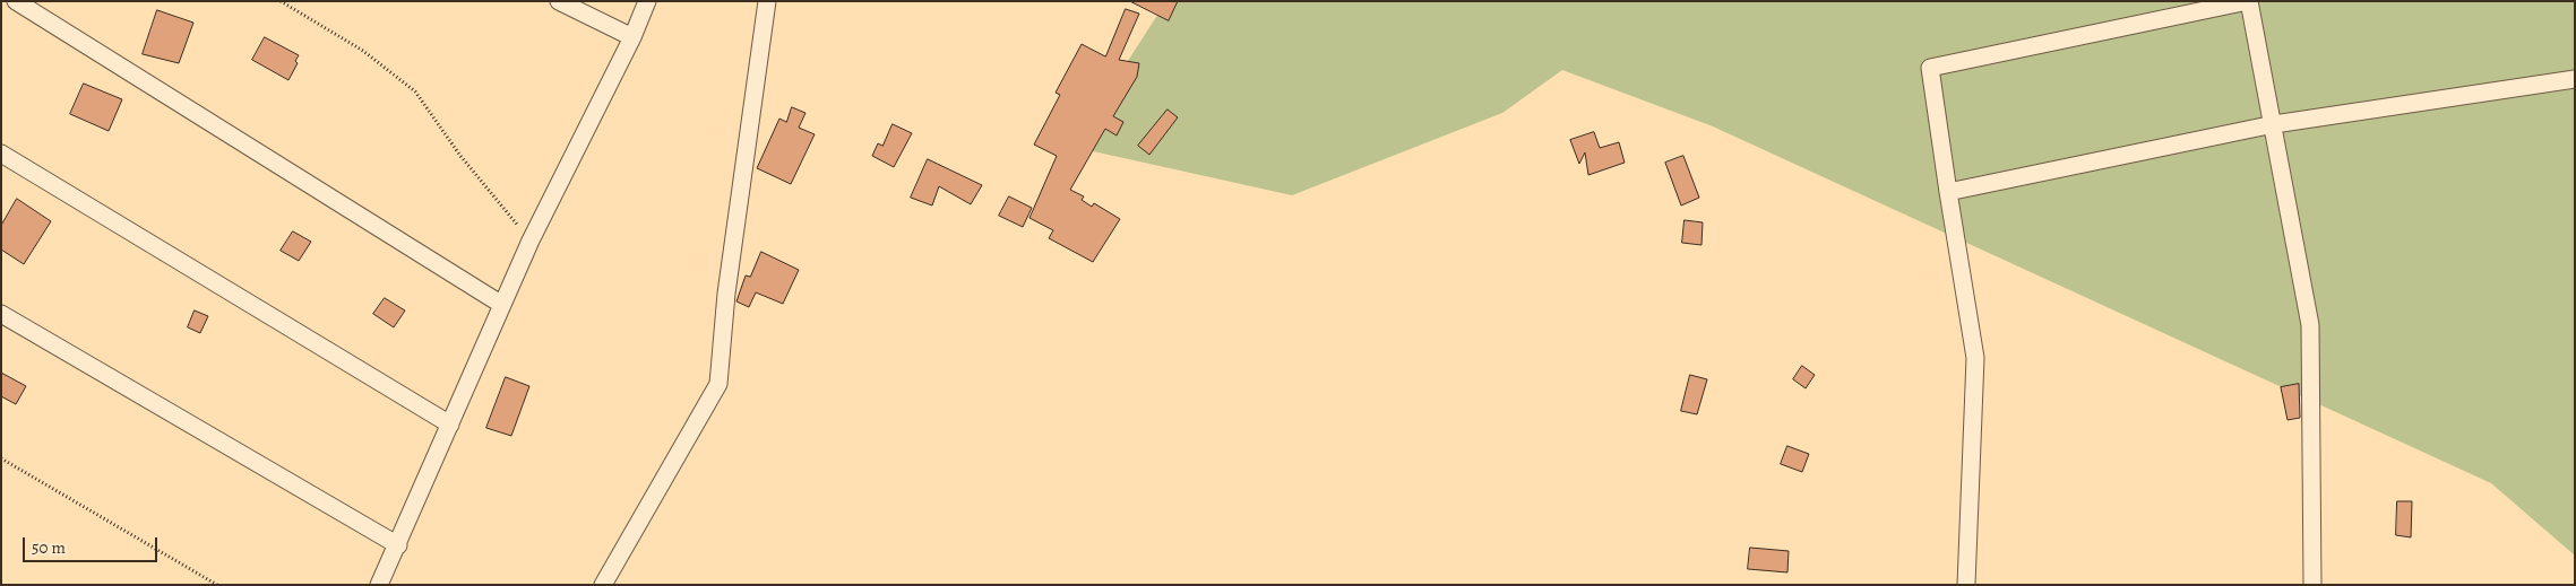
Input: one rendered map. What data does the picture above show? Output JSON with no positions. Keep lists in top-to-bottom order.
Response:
{
  "scale_bar": "50 m"
}
